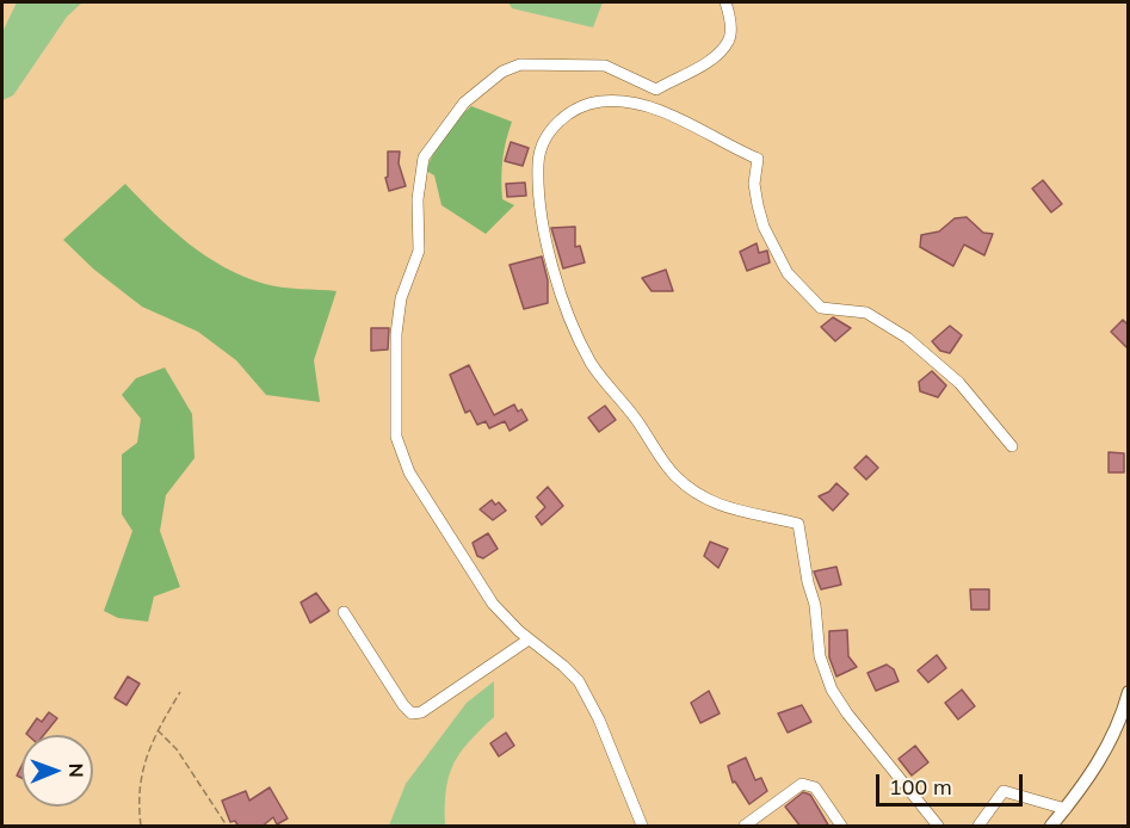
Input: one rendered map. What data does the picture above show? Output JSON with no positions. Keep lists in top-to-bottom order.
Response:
{
  "scale_bar": "100 m",
  "north": "right"
}
